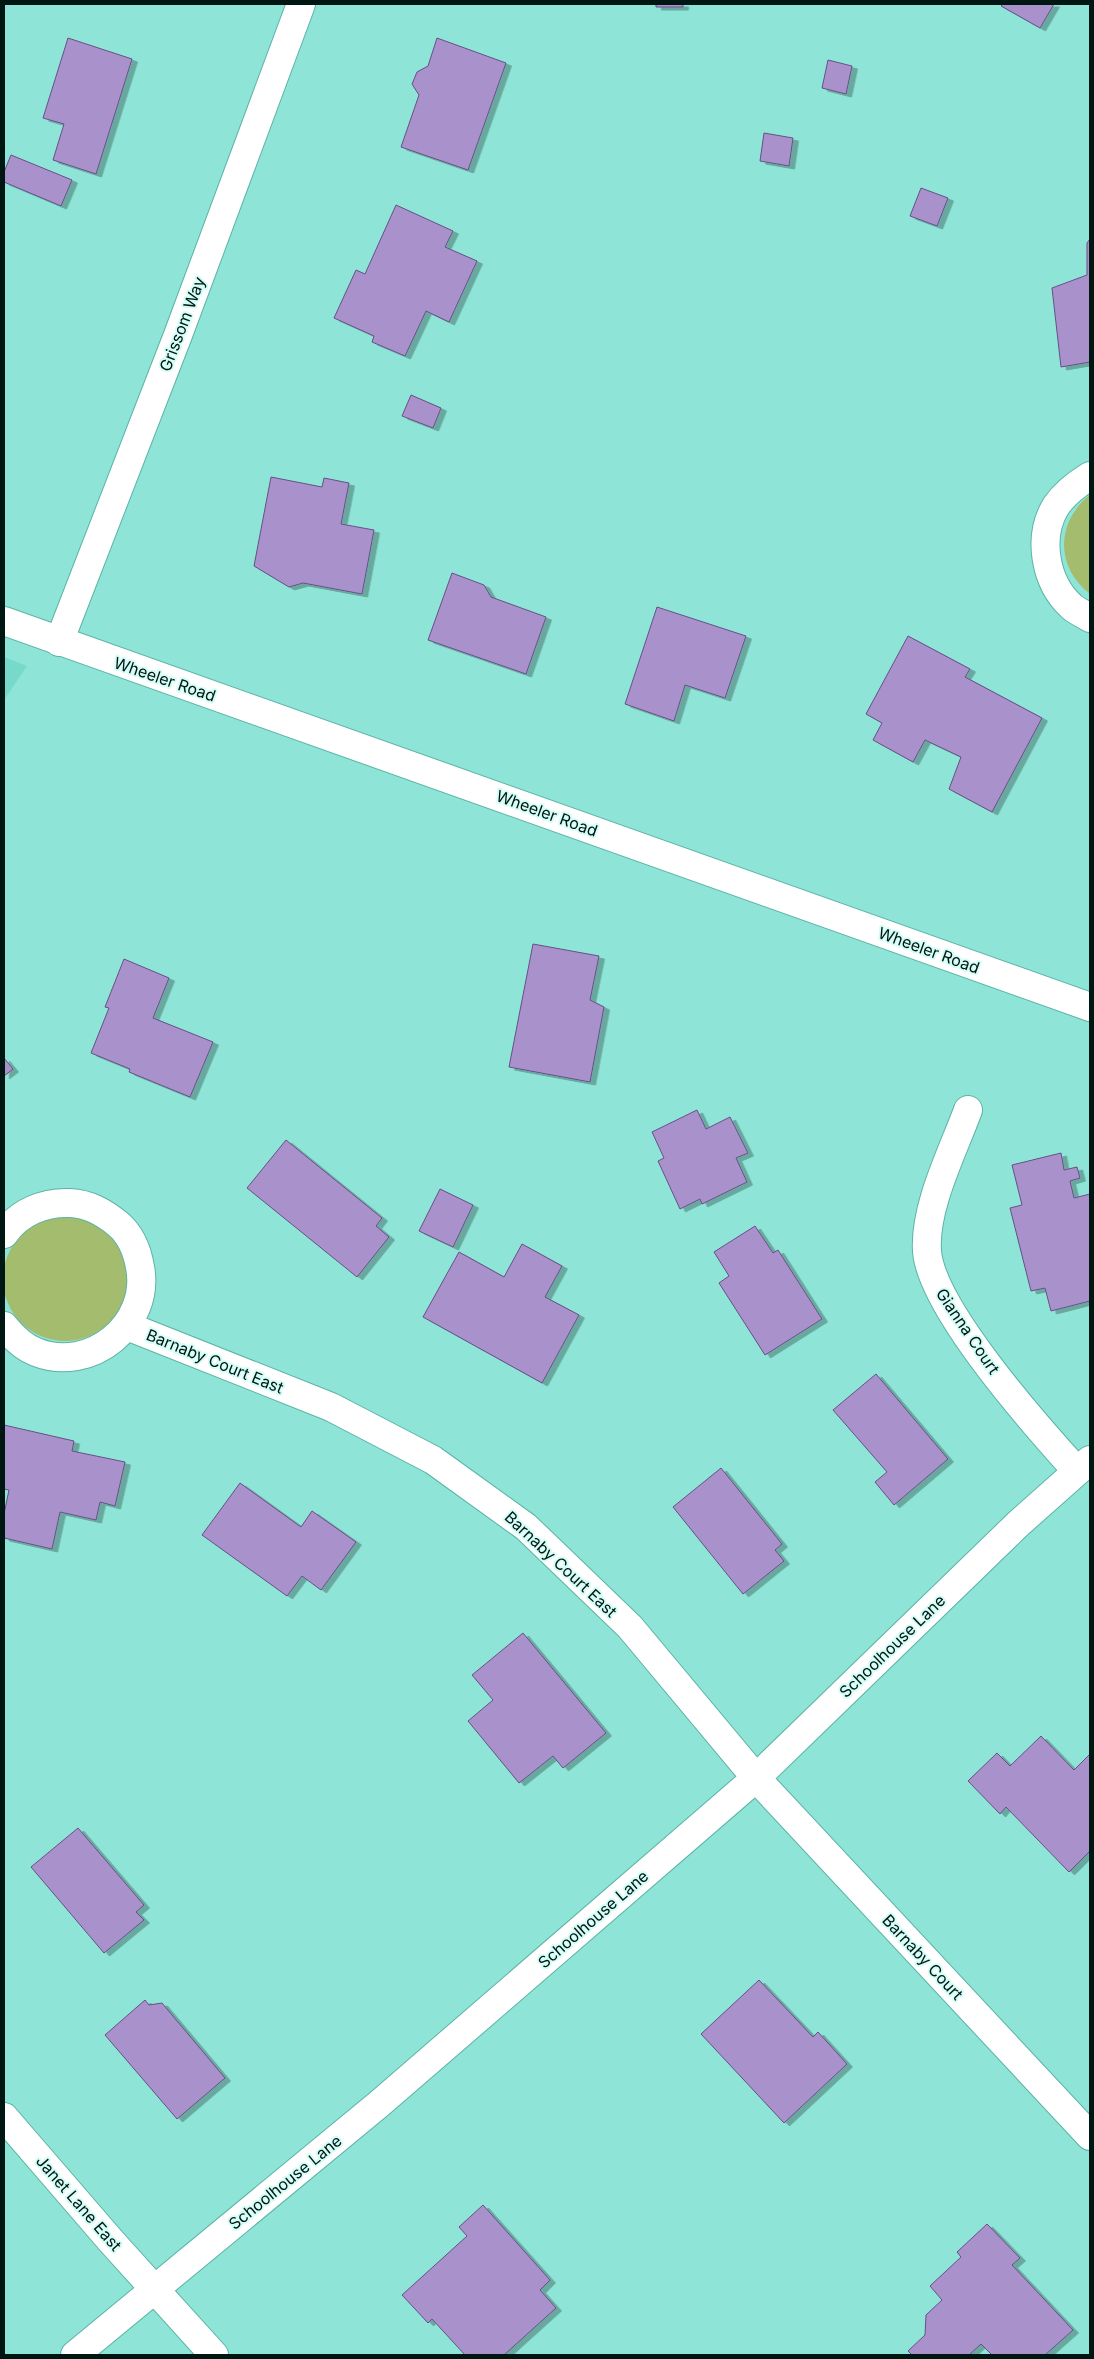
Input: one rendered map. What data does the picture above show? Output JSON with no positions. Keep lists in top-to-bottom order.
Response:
{
  "streets": {
    "street": [
      "Grissom Way",
      "Wheeler Road",
      "Gianna Court",
      "Barnaby Court East",
      "Schoolhouse Lane",
      "Barnaby Court",
      "Janet Lane East"
    ]
  },
  "crossings": [
    ["Grissom Way", "Wheeler Road"],
    ["Gianna Court", "Schoolhouse Lane"],
    ["Barnaby Court East", "Schoolhouse Lane"],
    ["Barnaby Court East", "Barnaby Court"],
    ["Schoolhouse Lane", "Barnaby Court"],
    ["Schoolhouse Lane", "Janet Lane East"]
  ]
}
